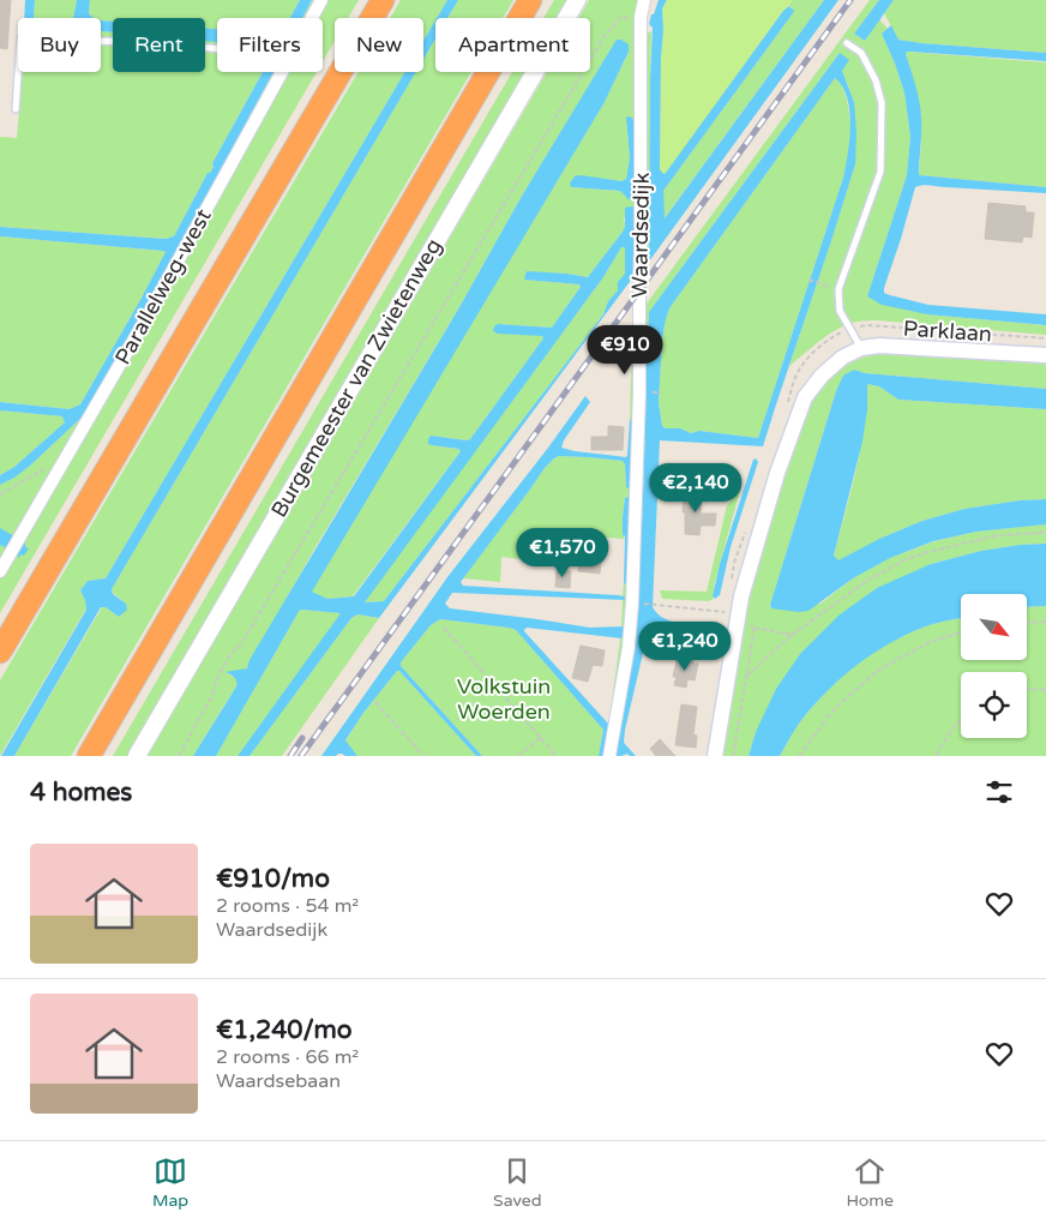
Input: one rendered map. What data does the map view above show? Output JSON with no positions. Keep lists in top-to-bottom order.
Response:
{
  "streets": {
    "main road": ["Burgemeester van Zwietenweg"],
    "street": ["Waardsedijk", "Parallelweg-west", "Parklaan"]
  },
  "parks": ["Volkstuin Woerden"],
  "north": "bottom right",
  "page": {
    "chip": [
      "Buy",
      "Rent",
      "Filters",
      "New",
      "Apartment"
    ],
    "price": [
      "€910",
      "€2,140",
      "€1,570",
      "€1,240"
    ],
    "heading": "4 homes",
    "list": [
      {
        "name": "€910/mo",
        "note": "2 rooms · 54 m² · Waardsedijk"
      },
      {
        "name": "€1,240/mo",
        "note": "2 rooms · 66 m² · Waardsebaan"
      }
    ],
    "tabs": ["Map", "Saved", "Home"]
  }
}
